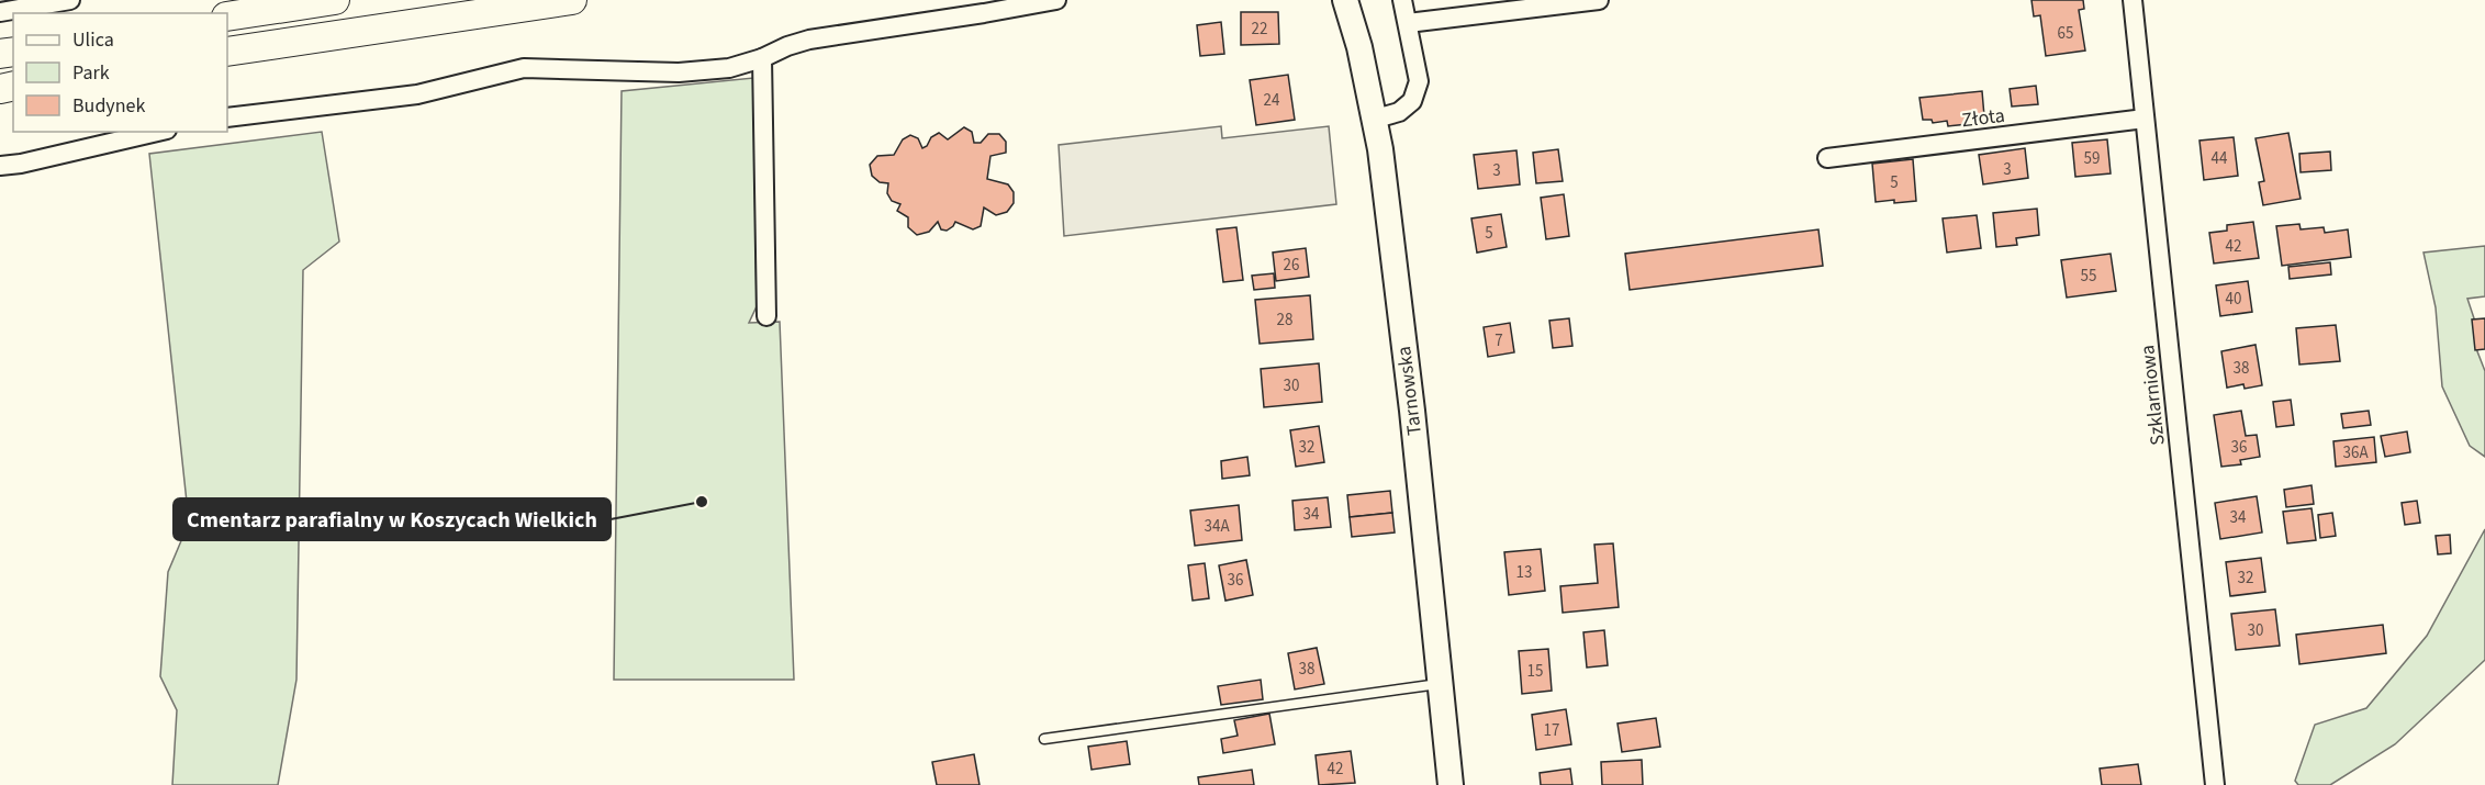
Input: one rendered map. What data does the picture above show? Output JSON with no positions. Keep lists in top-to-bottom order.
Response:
{
  "streets": {
    "street": ["Złota", "Tarnowska", "Szklarniowa"]
  },
  "crossings": [
    ["Złota", "Szklarniowa"]
  ],
  "places": ["Cmentarz parafialny w Koszycach Wielkich"],
  "house_numbers": [
    "22",
    "65",
    "24",
    "59",
    "44",
    "3",
    "3",
    "5",
    "5",
    "42",
    "26",
    "55",
    "40",
    "28",
    "7",
    "38",
    "30",
    "32",
    "36",
    "36A",
    "34",
    "34",
    "34A",
    "13",
    "32",
    "36",
    "30",
    "38",
    "15",
    "17",
    "42"
  ],
  "legend": ["Ulica", "Park", "Budynek"]
}
